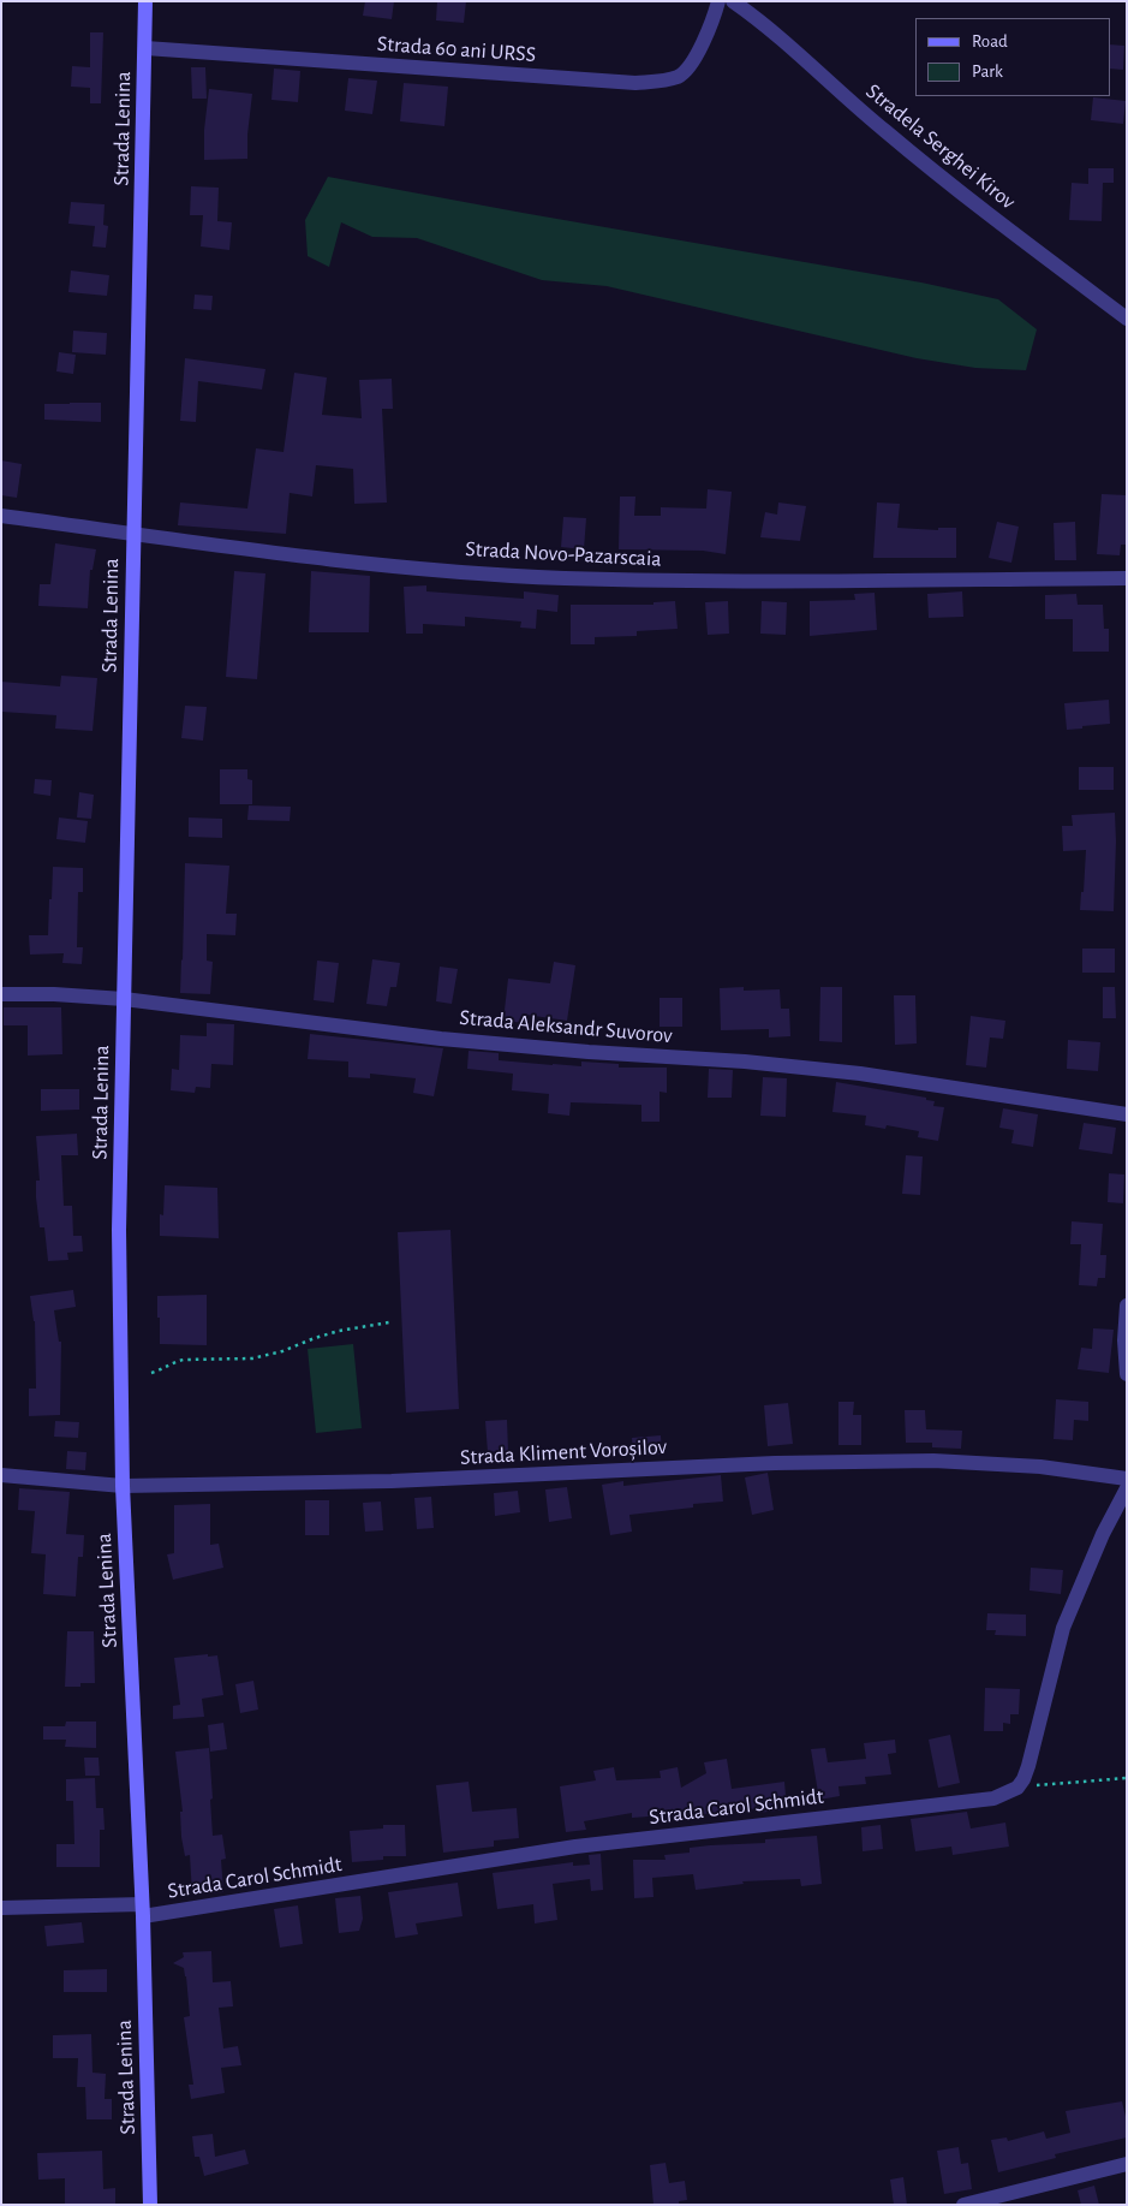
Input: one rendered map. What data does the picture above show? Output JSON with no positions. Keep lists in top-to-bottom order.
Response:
{
  "streets": {
    "street": [
      "Strada 60 ani URSS",
      "Strada Lenina",
      "Stradela Serghei Kirov",
      "Strada Novo-Pazarscaia",
      "Strada Aleksandr Suvorov",
      "Strada Kliment Voroșilov",
      "Strada Carol Schmidt"
    ]
  },
  "crossings": [
    ["Strada 60 ani URSS", "Strada Lenina"],
    ["Strada Lenina", "Strada Novo-Pazarscaia"],
    ["Strada Lenina", "Strada Aleksandr Suvorov"],
    ["Strada Lenina", "Strada Kliment Voroșilov"],
    ["Strada Lenina", "Strada Carol Schmidt"]
  ],
  "legend": ["Road", "Park"]
}
